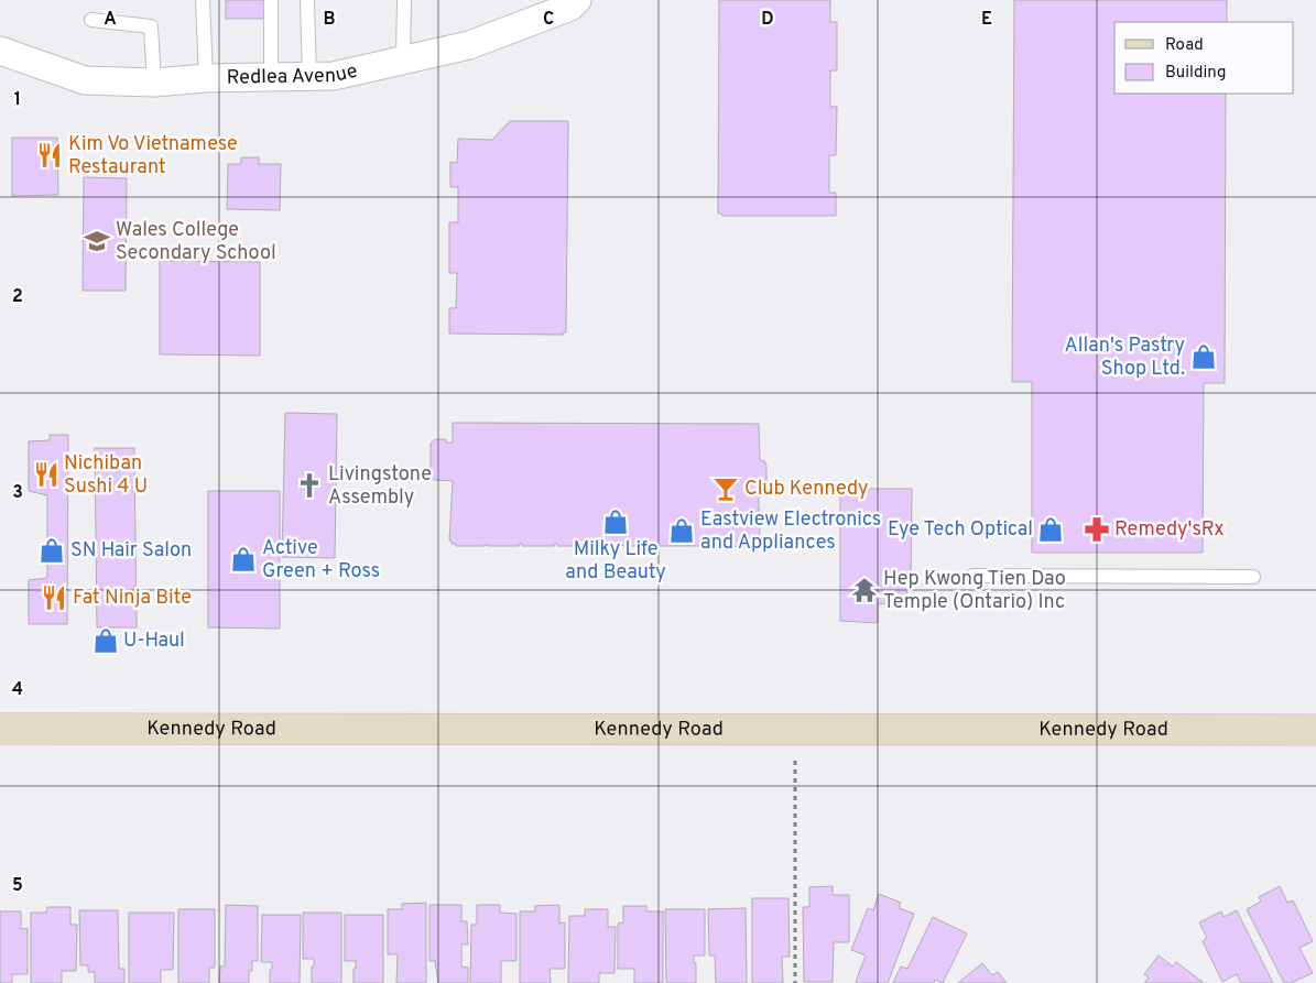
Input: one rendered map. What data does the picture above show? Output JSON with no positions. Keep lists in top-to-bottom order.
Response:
{
  "streets": {
    "main road": ["Kennedy Road"],
    "street": ["Redlea Avenue"]
  },
  "places": {
    "restaurant": ["Kim Vo Vietnamese Restaurant", "Nichiban Sushi 4 U", "Fat Ninja Bite"],
    "school or university": ["Wales College Secondary School"],
    "shop": [
      "Allan's Pastry Shop Ltd.",
      "Milky Life and Beauty",
      "Eye Tech Optical",
      "Eastview Electronics and Appliances",
      "SN Hair Salon",
      "Active Green + Ross",
      "U-Haul"
    ],
    "church": ["Livingstone Assembly"],
    "bar": ["Club Kennedy"],
    "pharmacy": ["Remedy'sRx"],
    "temple": ["Hep Kwong Tien Dao Temple (Ontario) Inc"]
  },
  "legend": ["Road", "Building"],
  "grid": {
    "columns": [
      "A",
      "B",
      "C",
      "D",
      "E"
    ],
    "rows": [
      "1",
      "2",
      "3",
      "4",
      "5"
    ]
  }
}
